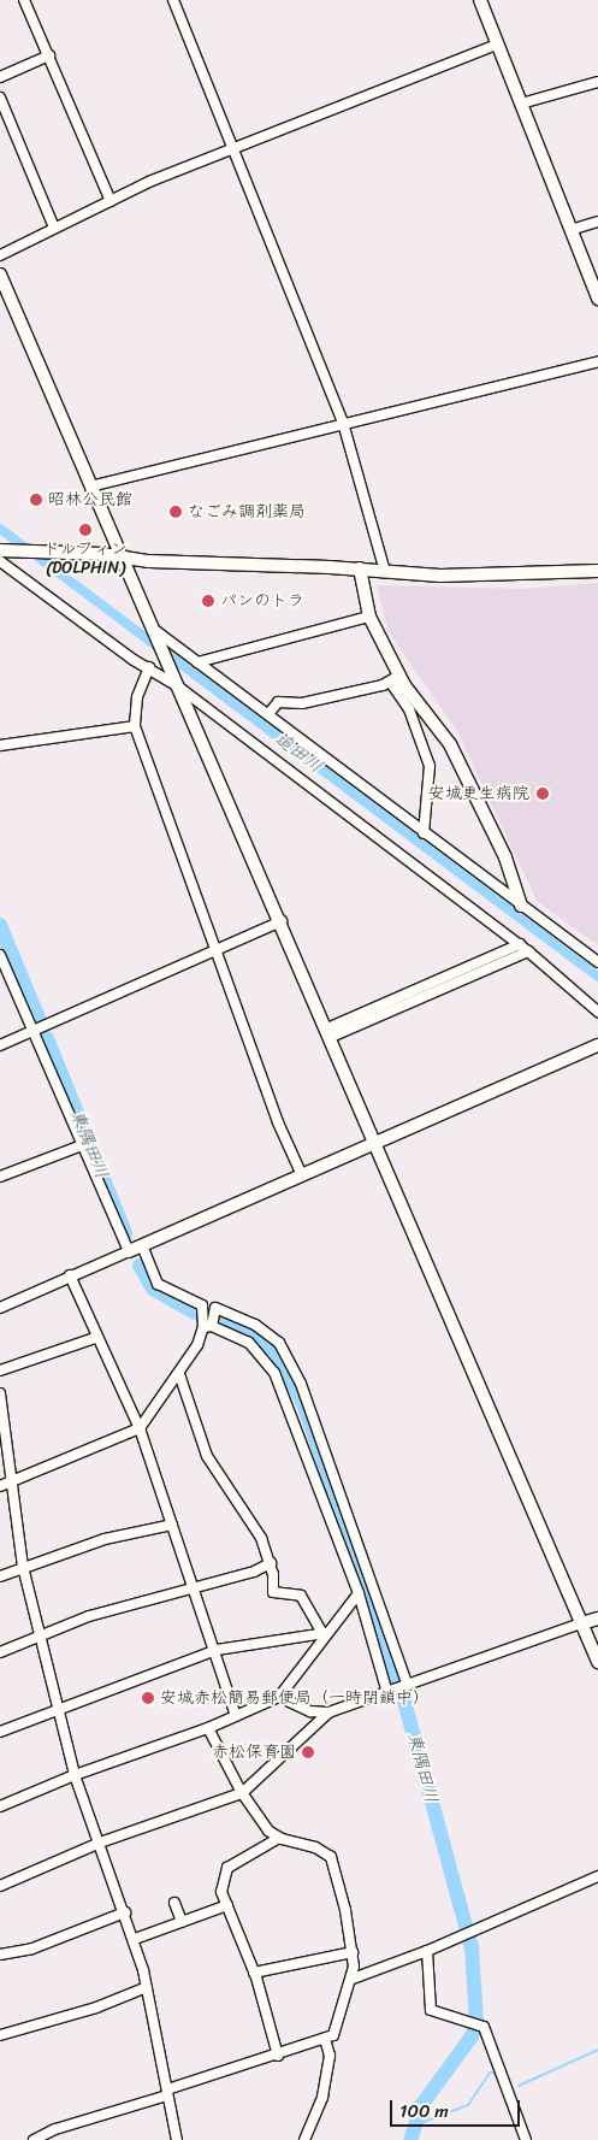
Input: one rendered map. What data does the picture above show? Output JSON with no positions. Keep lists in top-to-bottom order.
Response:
{
  "water": ["追田川", "東隅田川"],
  "places": [
    "昭林公民館",
    "なごみ調剤薬局",
    "ドルフィン (DOLPHIN)",
    "パンのトラ",
    "安城更生病院",
    "安城赤松簡易郵便局（一時閉鎖中）",
    "赤松保育園"
  ],
  "scale_bar": "100 m"
}
